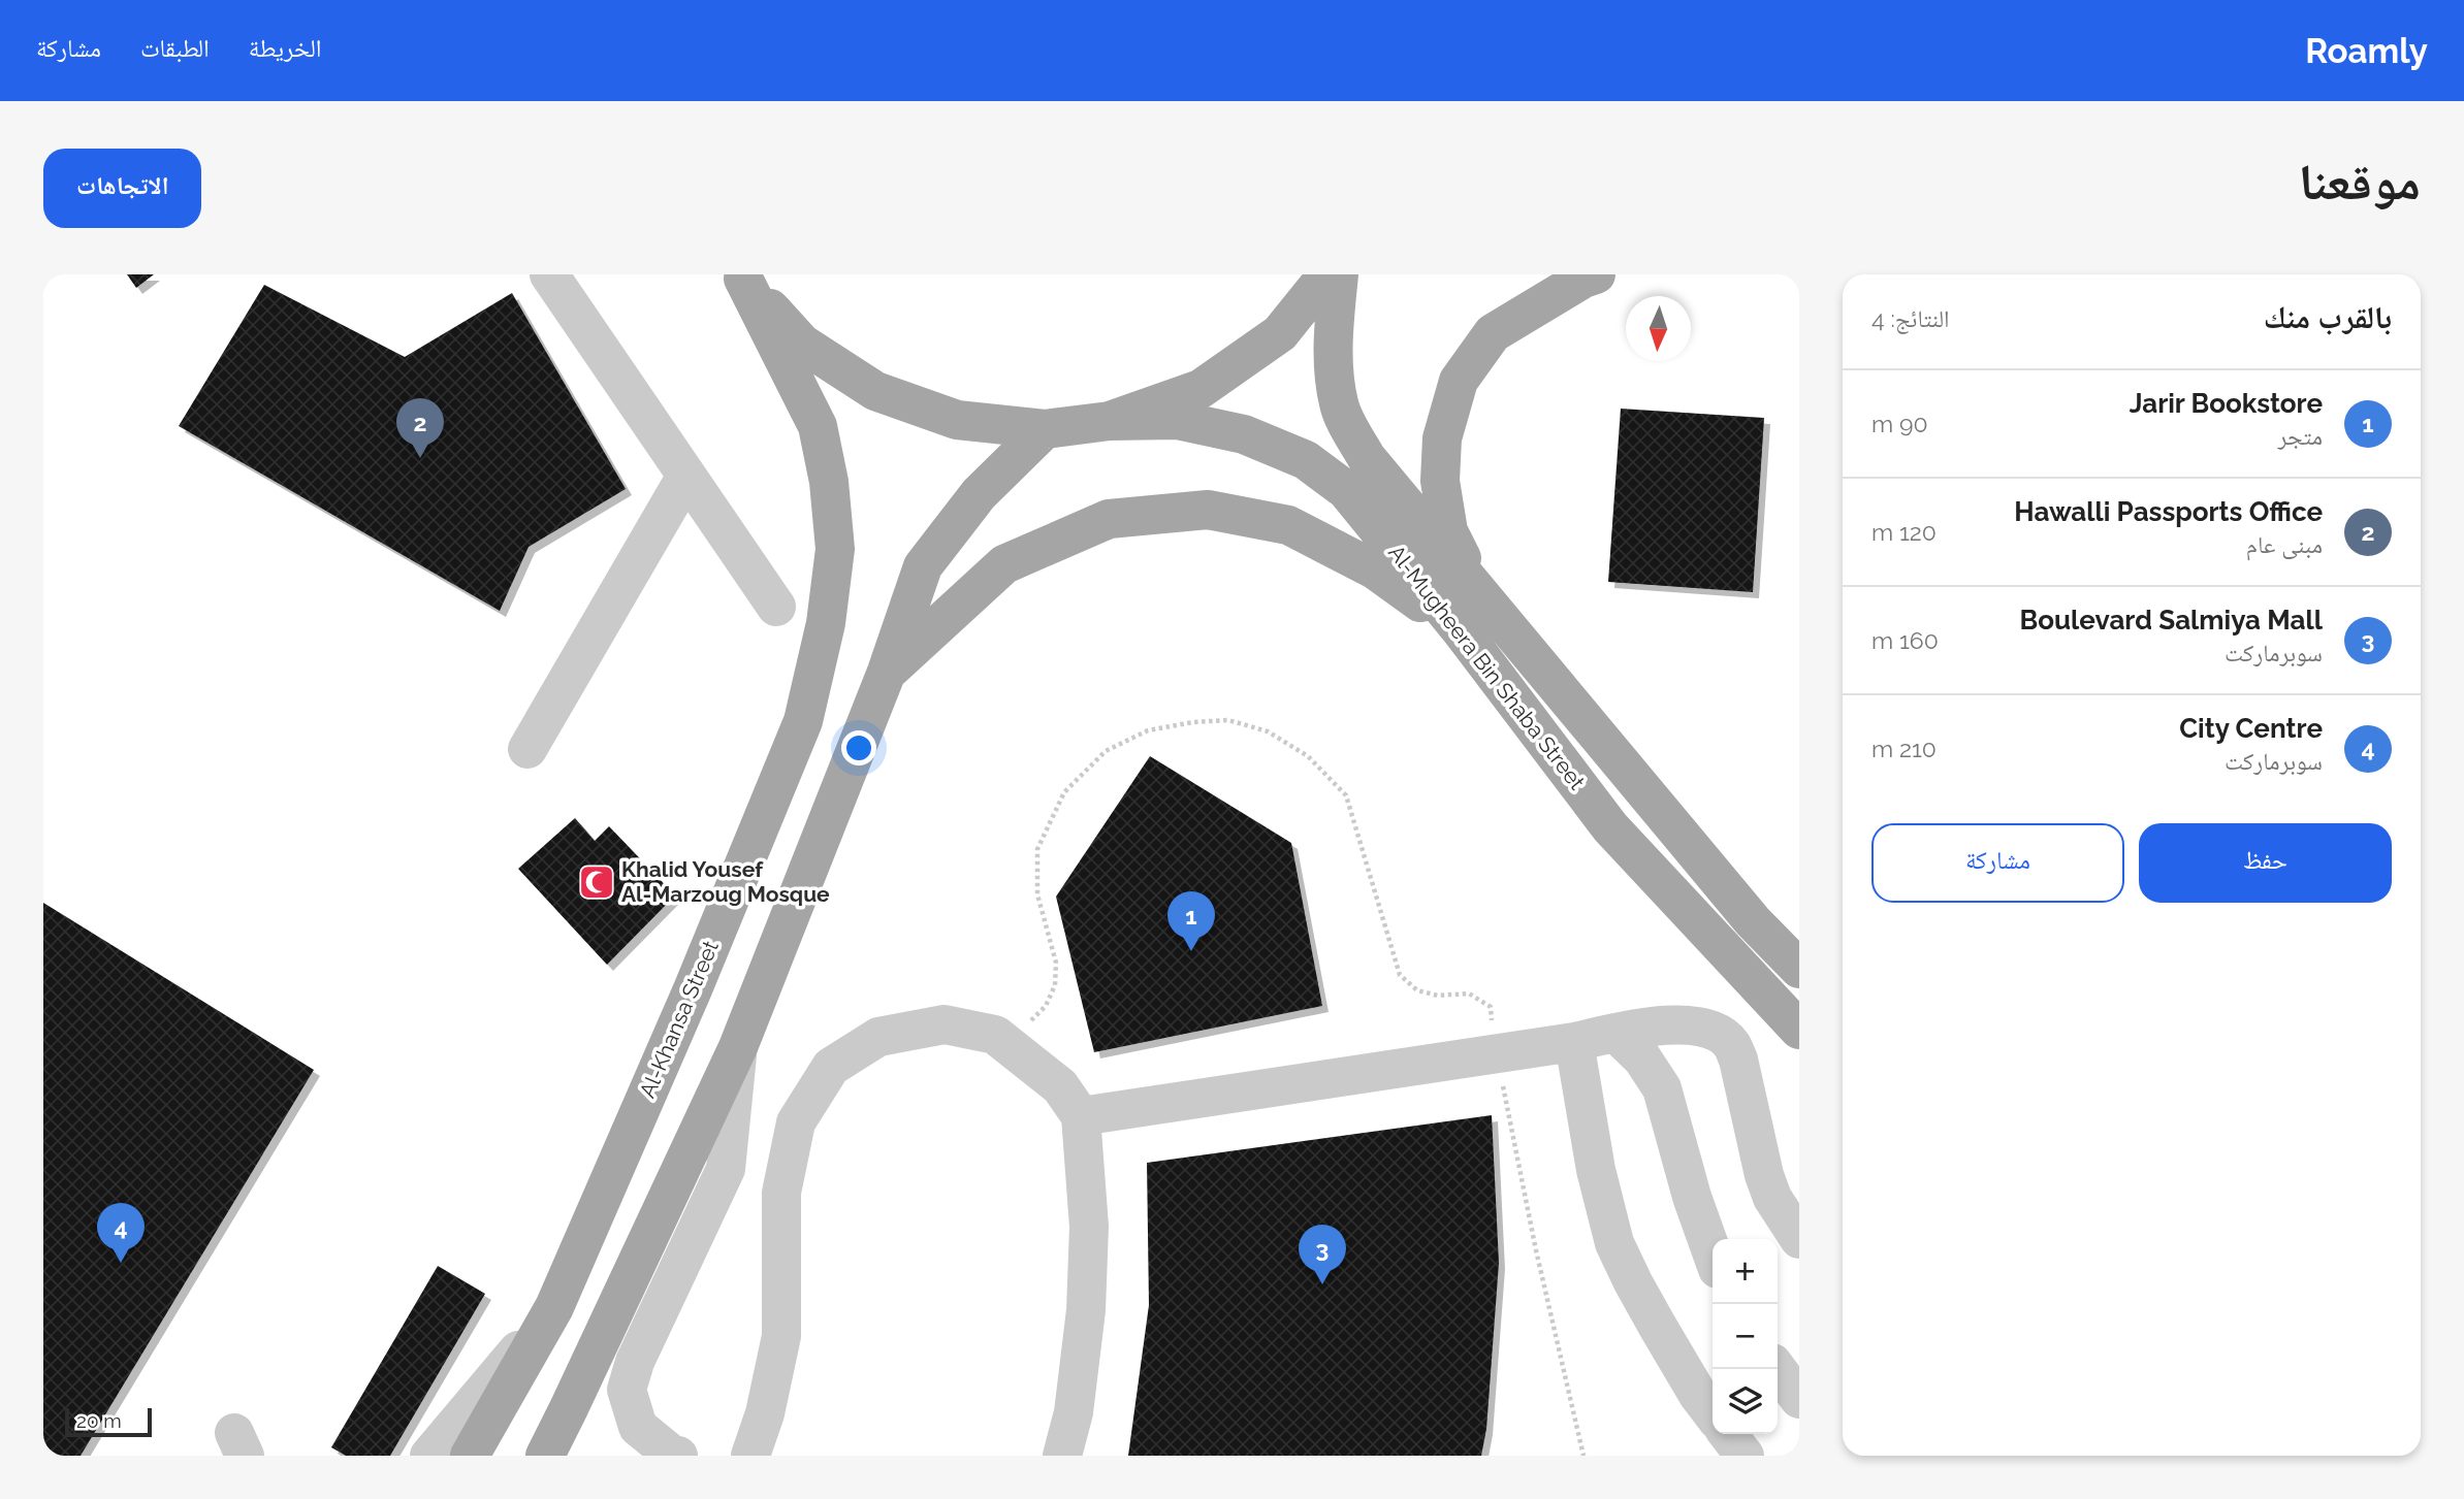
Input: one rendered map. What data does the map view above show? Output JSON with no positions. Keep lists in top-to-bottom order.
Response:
{
  "streets": {
    "main road": ["Al-Mugheera Bin Shaba Street", "Al-Khansa Street"]
  },
  "places": {
    "mosque": ["Khalid Yousef Al-Marzoug Mosque"]
  },
  "scale_bar": "20 m",
  "north": "bottom",
  "page": {
    "header": "Roamly",
    "nav": ["الخريطة", "الطبقات", "مشاركة"],
    "title": "موقعنا",
    "buttons": [
      "الاتجاهات",
      ["حفظ", "مشاركة"]
    ],
    "heading": ["بالقرب منك", "النتائج: 4"],
    "list": [
      {
        "mark": "1",
        "name": "Jarir Bookstore",
        "note": "متجر",
        "value": "90 m"
      },
      {
        "mark": "2",
        "name": "Hawalli Passports Office",
        "note": "مبنى عام",
        "value": "120 m"
      },
      {
        "mark": "3",
        "name": "Boulevard Salmiya Mall",
        "note": "سوبرماركت",
        "value": "160 m"
      },
      {
        "mark": "4",
        "name": "City Centre",
        "note": "سوبرماركت",
        "value": "210 m"
      }
    ],
    "pins": [
      "2",
      "1",
      "4",
      "3"
    ],
    "map_buttons": ["+", "−"],
    "scale": "20 m"
  }
}
